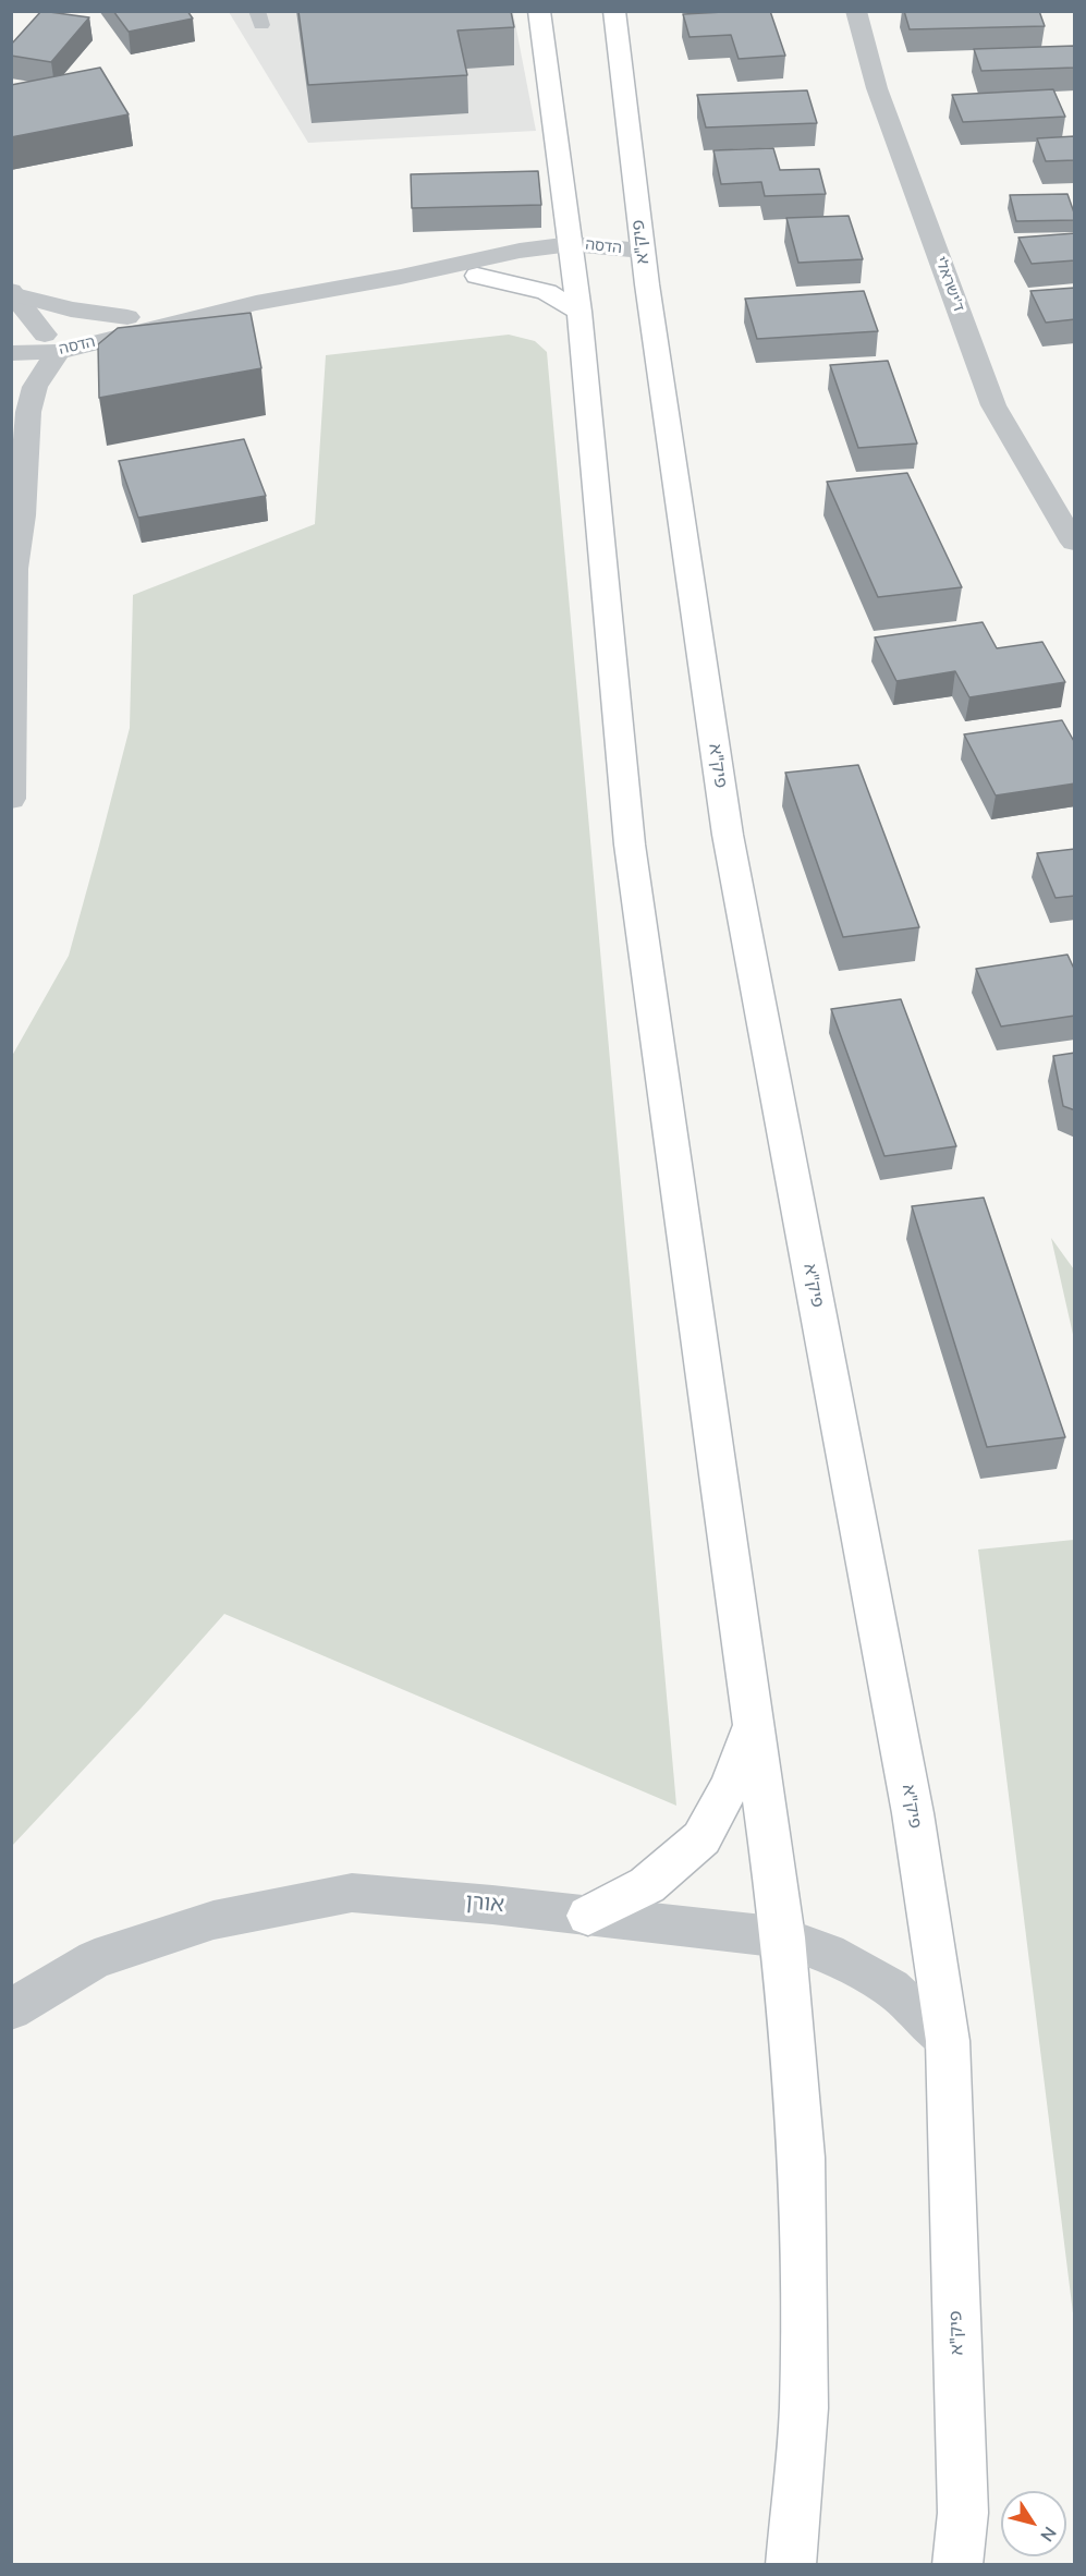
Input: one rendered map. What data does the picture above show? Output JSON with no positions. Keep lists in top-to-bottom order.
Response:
{
  "streets": {
    "main road": ["פיק\"א"],
    "street": ["הדסה", "ד'ישראלי", "אורן"]
  },
  "crossings": [
    ["פיק\"א", "הדסה"],
    ["פיק\"א", "אורן"]
  ],
  "north": "bottom right"
}
